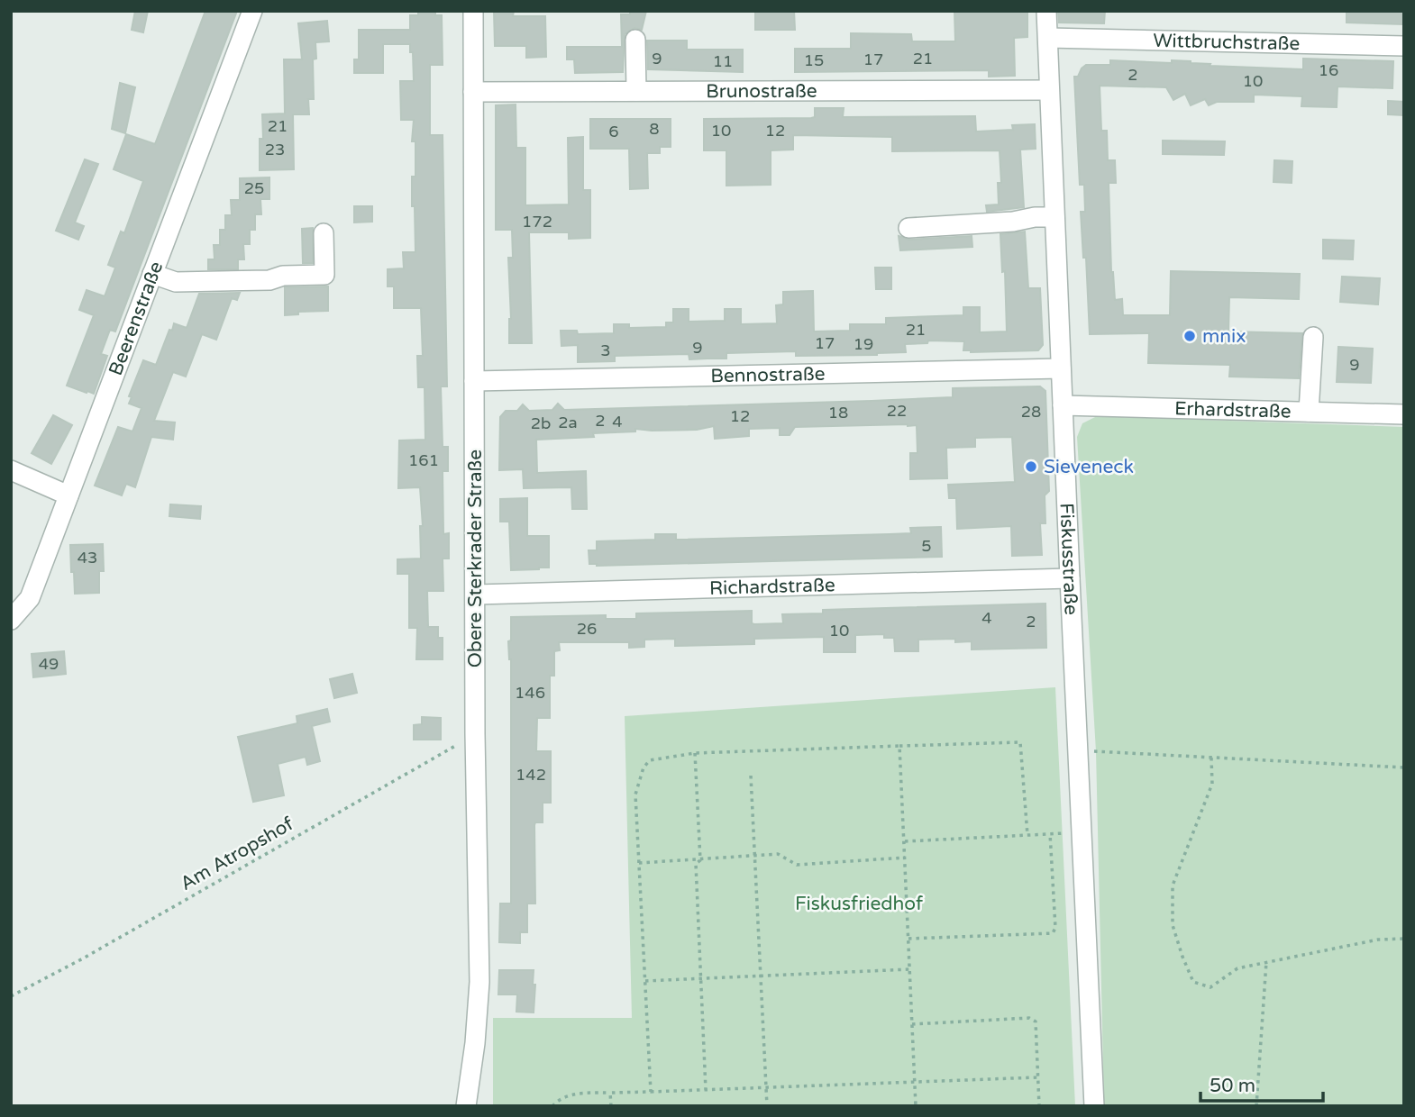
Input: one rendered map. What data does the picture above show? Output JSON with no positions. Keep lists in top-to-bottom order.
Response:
{
  "streets": {
    "street": [
      "Wittbruchstraße",
      "Brunostraße",
      "Beerenstraße",
      "Bennostraße",
      "Erhardstraße",
      "Obere Sterkrader Straße",
      "Fiskusstraße",
      "Richardstraße"
    ],
    "path": ["Am Atropshof"]
  },
  "crossings": [
    ["Wittbruchstraße", "Fiskusstraße"],
    ["Brunostraße", "Obere Sterkrader Straße"],
    ["Brunostraße", "Fiskusstraße"],
    ["Bennostraße", "Obere Sterkrader Straße"],
    ["Bennostraße", "Fiskusstraße"],
    ["Erhardstraße", "Fiskusstraße"],
    ["Obere Sterkrader Straße", "Richardstraße"],
    ["Obere Sterkrader Straße", "Am Atropshof"],
    ["Fiskusstraße", "Richardstraße"]
  ],
  "parks": ["Fiskusfriedhof"],
  "places": ["mnix", "Sieveneck"],
  "house_numbers": [
    "9",
    "21",
    "17",
    "15",
    "11",
    "16",
    "2",
    "10",
    "21",
    "8",
    "10",
    "12",
    "6",
    "23",
    "25",
    "172",
    "21",
    "17",
    "19",
    "9",
    "3",
    "9",
    "22",
    "28",
    "18",
    "12",
    "2",
    "4",
    "2a",
    "2b",
    "161",
    "5",
    "43",
    "4",
    "2",
    "26",
    "10",
    "49",
    "146",
    "142"
  ],
  "scale_bar": "50 m"
}
